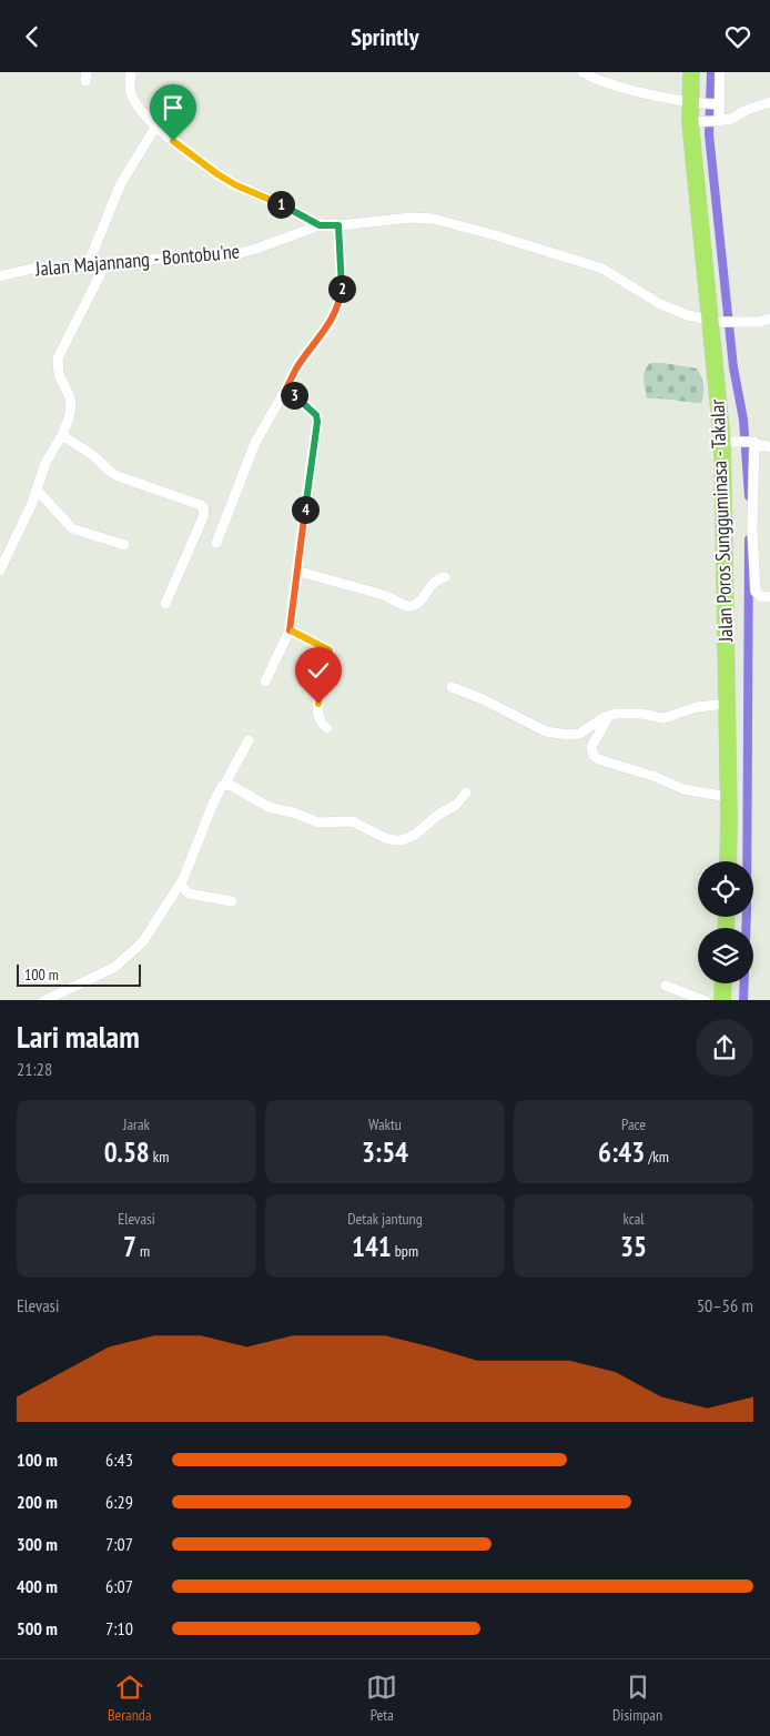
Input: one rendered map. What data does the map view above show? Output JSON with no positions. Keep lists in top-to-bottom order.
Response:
{
  "streets": {
    "highway": ["Jalan Poros Sungguminasa - Takalar"],
    "street": ["Jalan Majannang - Bontobu'ne"]
  },
  "crossings": [
    ["Jalan Majannang - Bontobu'ne", "Jalan Poros Sungguminasa - Takalar"]
  ],
  "scale_bar": "100 m",
  "page": {
    "header": "Sprintly",
    "pins": [
      "1",
      "2",
      "3",
      "4"
    ],
    "scale": "100 m",
    "heading": ["Lari malam", "21:28"],
    "stats": [
      ["Jarak", "0.58 km"],
      ["Waktu", "3:54"],
      ["Pace", "6:43 /km"],
      ["Elevasi", "7 m"],
      ["Detak jantung", "141 bpm"],
      ["kcal", "35"]
    ],
    "chart": ["Elevasi", "50–56 m"],
    "list": [
      {
        "name": "100 m",
        "note": "6:43"
      },
      {
        "name": "200 m",
        "note": "6:29"
      },
      {
        "name": "300 m",
        "note": "7:07"
      },
      {
        "name": "400 m",
        "note": "6:07"
      },
      {
        "name": "500 m",
        "note": "7:10"
      }
    ],
    "tabs": ["Beranda", "Peta", "Disimpan"]
  }
}
